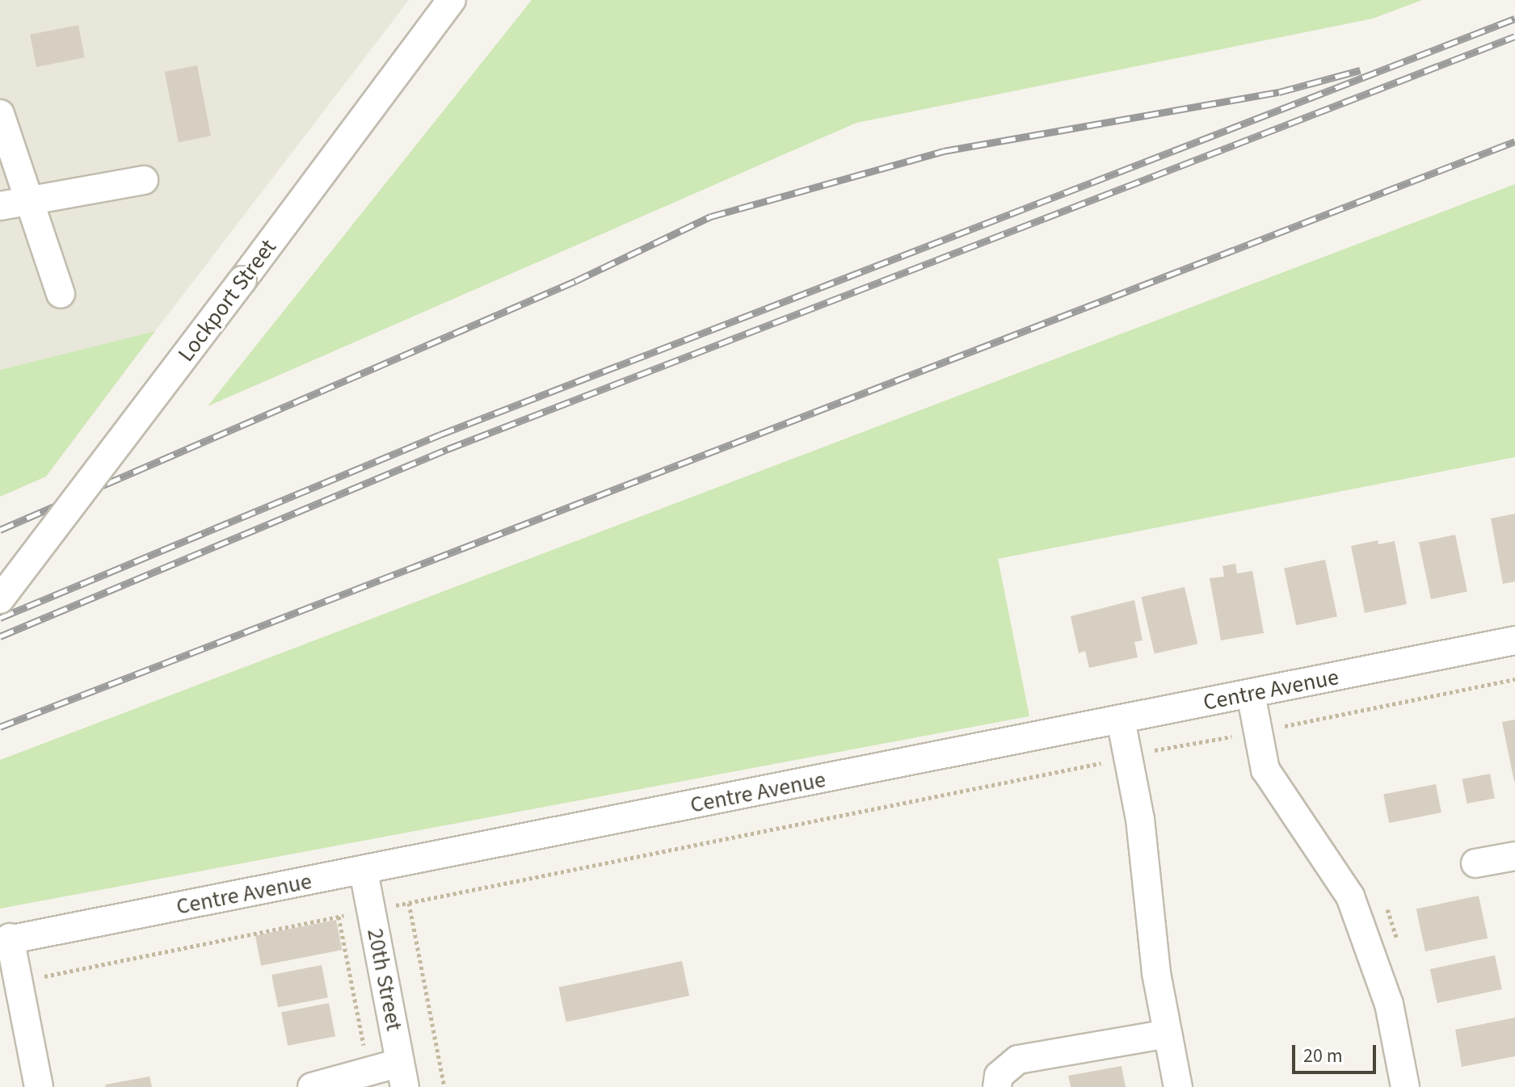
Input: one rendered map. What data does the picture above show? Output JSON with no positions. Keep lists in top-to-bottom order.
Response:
{
  "streets": {
    "street": ["Lockport Street", "Centre Avenue", "20th Street"]
  },
  "crossings": [
    ["Centre Avenue", "20th Street"]
  ],
  "scale_bar": "20 m"
}
